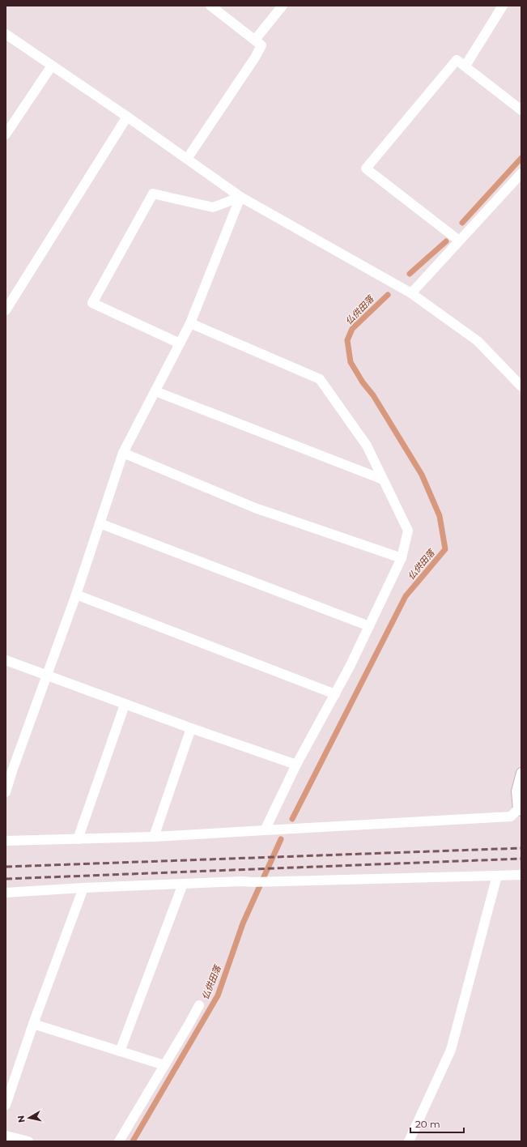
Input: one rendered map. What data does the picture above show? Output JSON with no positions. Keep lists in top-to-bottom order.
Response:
{
  "water": ["仏供田落"],
  "scale_bar": "20 m",
  "north": "left"
}
